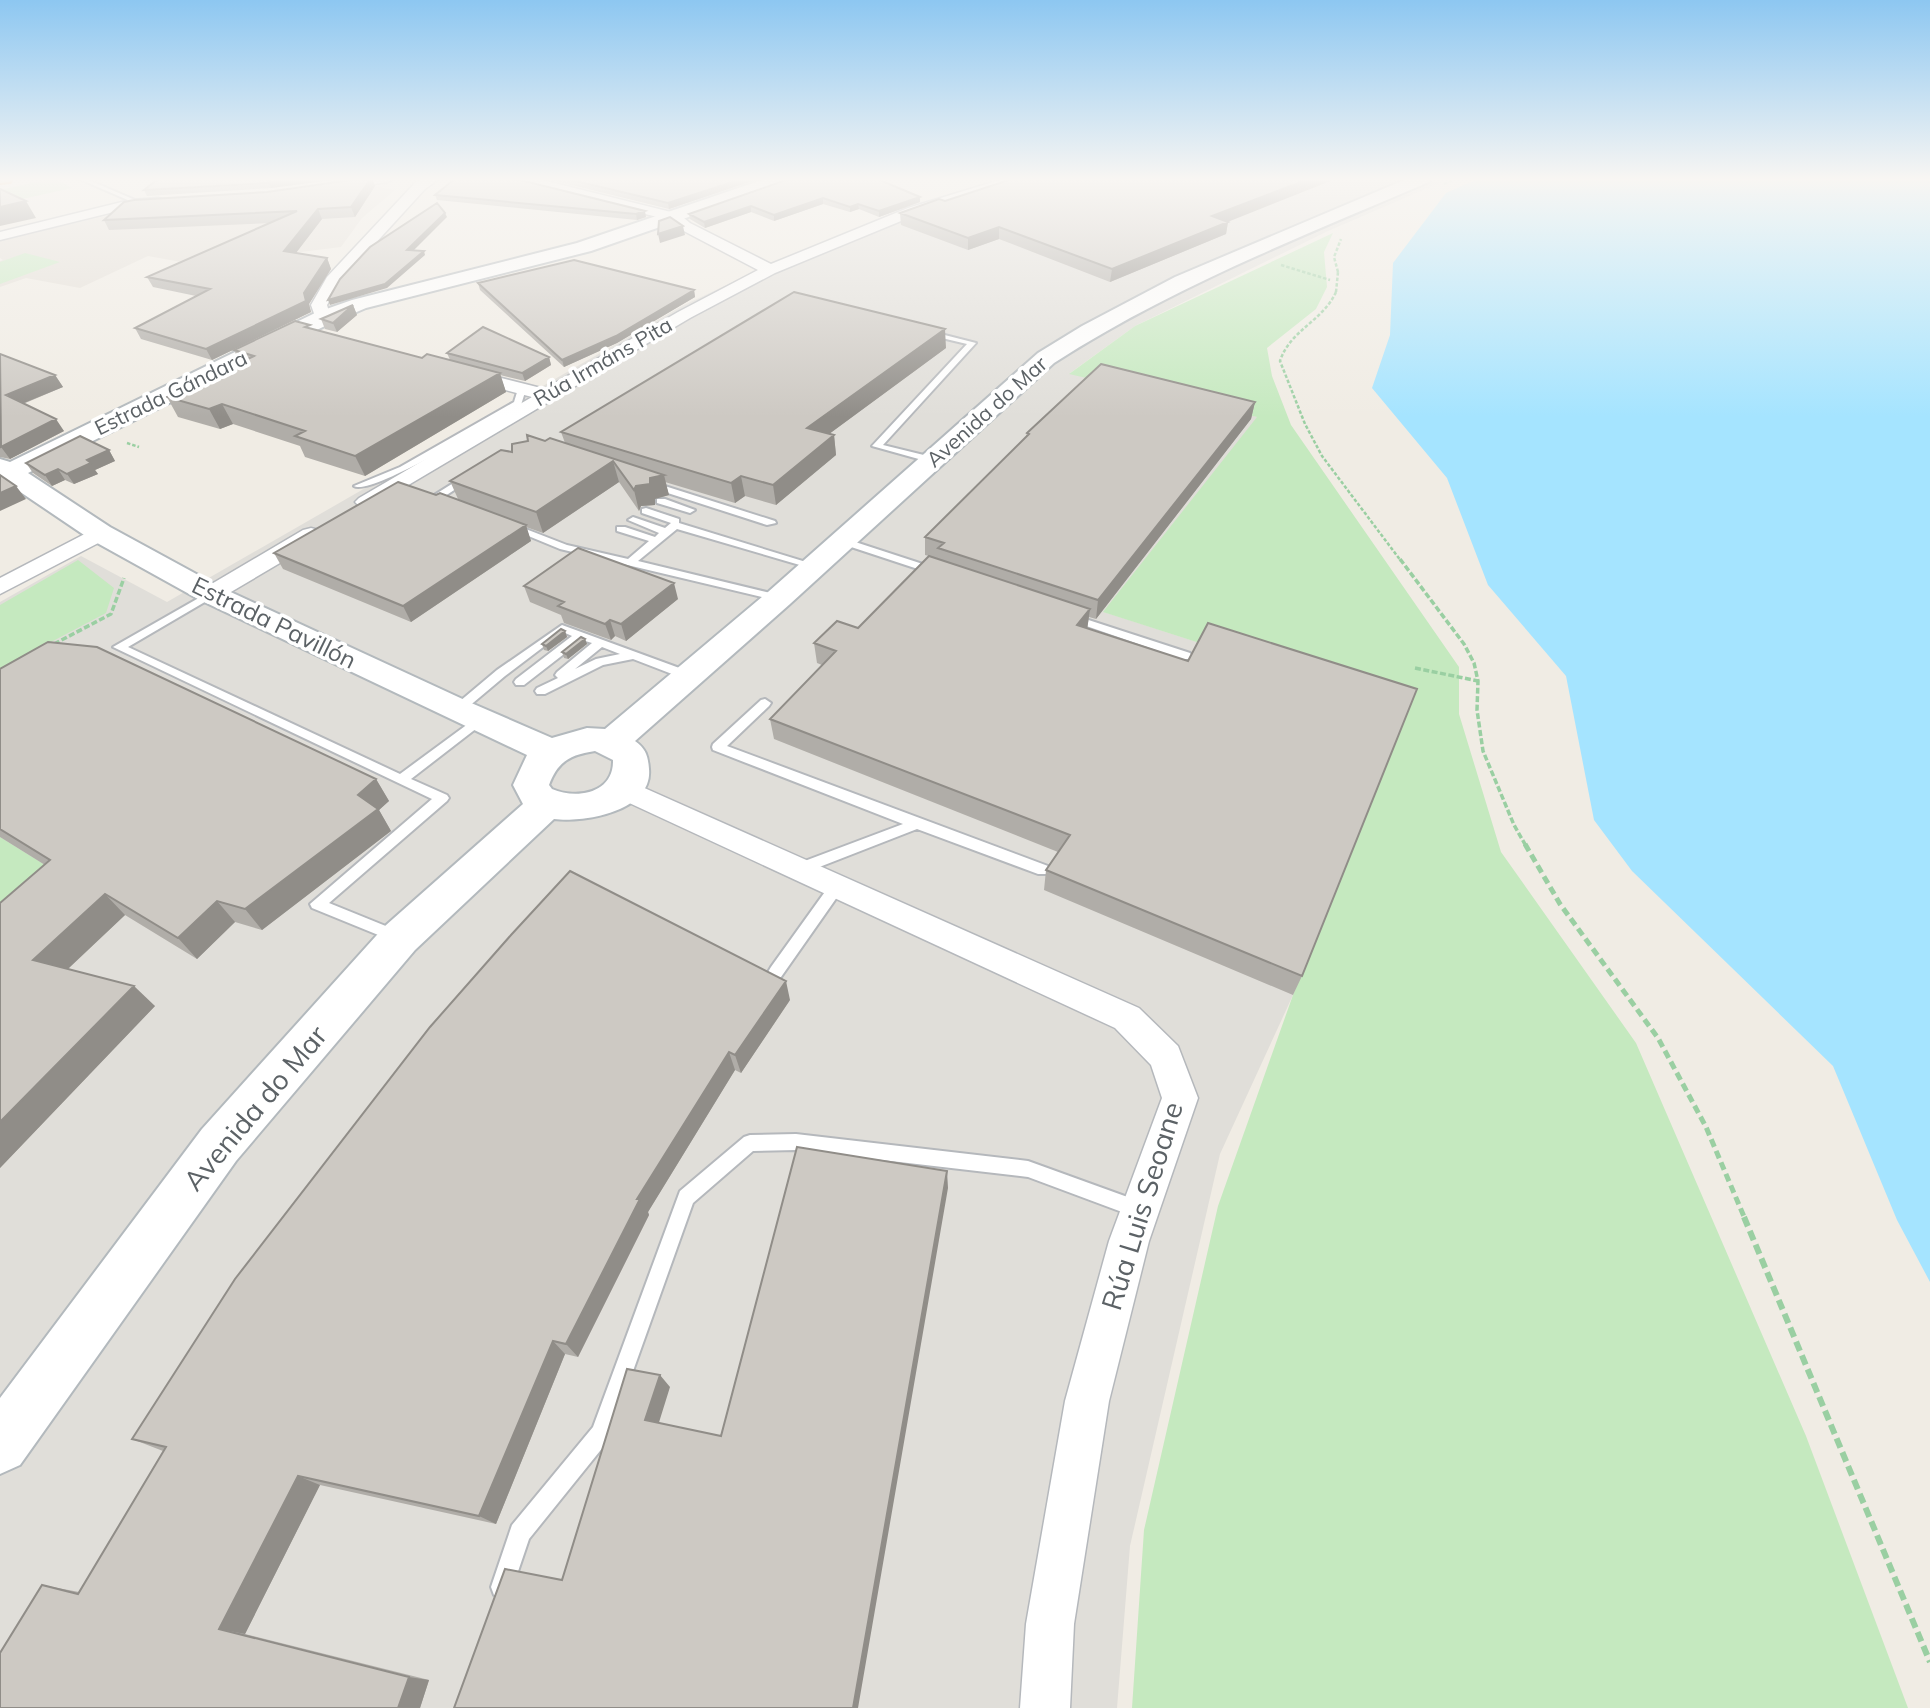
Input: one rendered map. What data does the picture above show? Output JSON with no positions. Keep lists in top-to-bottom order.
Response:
{
  "streets": {
    "street": [
      "Rúa Irmáns Pita",
      "Estrada Gándara",
      "Avenida do Mar",
      "Estrada Pavillón",
      "Rúa Luis Seoane"
    ]
  },
  "crossings": [
    ["Estrada Gándara", "Estrada Pavillón"],
    ["Avenida do Mar", "Estrada Pavillón"],
    ["Avenida do Mar", "Rúa Luis Seoane"],
    ["Estrada Pavillón", "Rúa Luis Seoane"]
  ]
}
